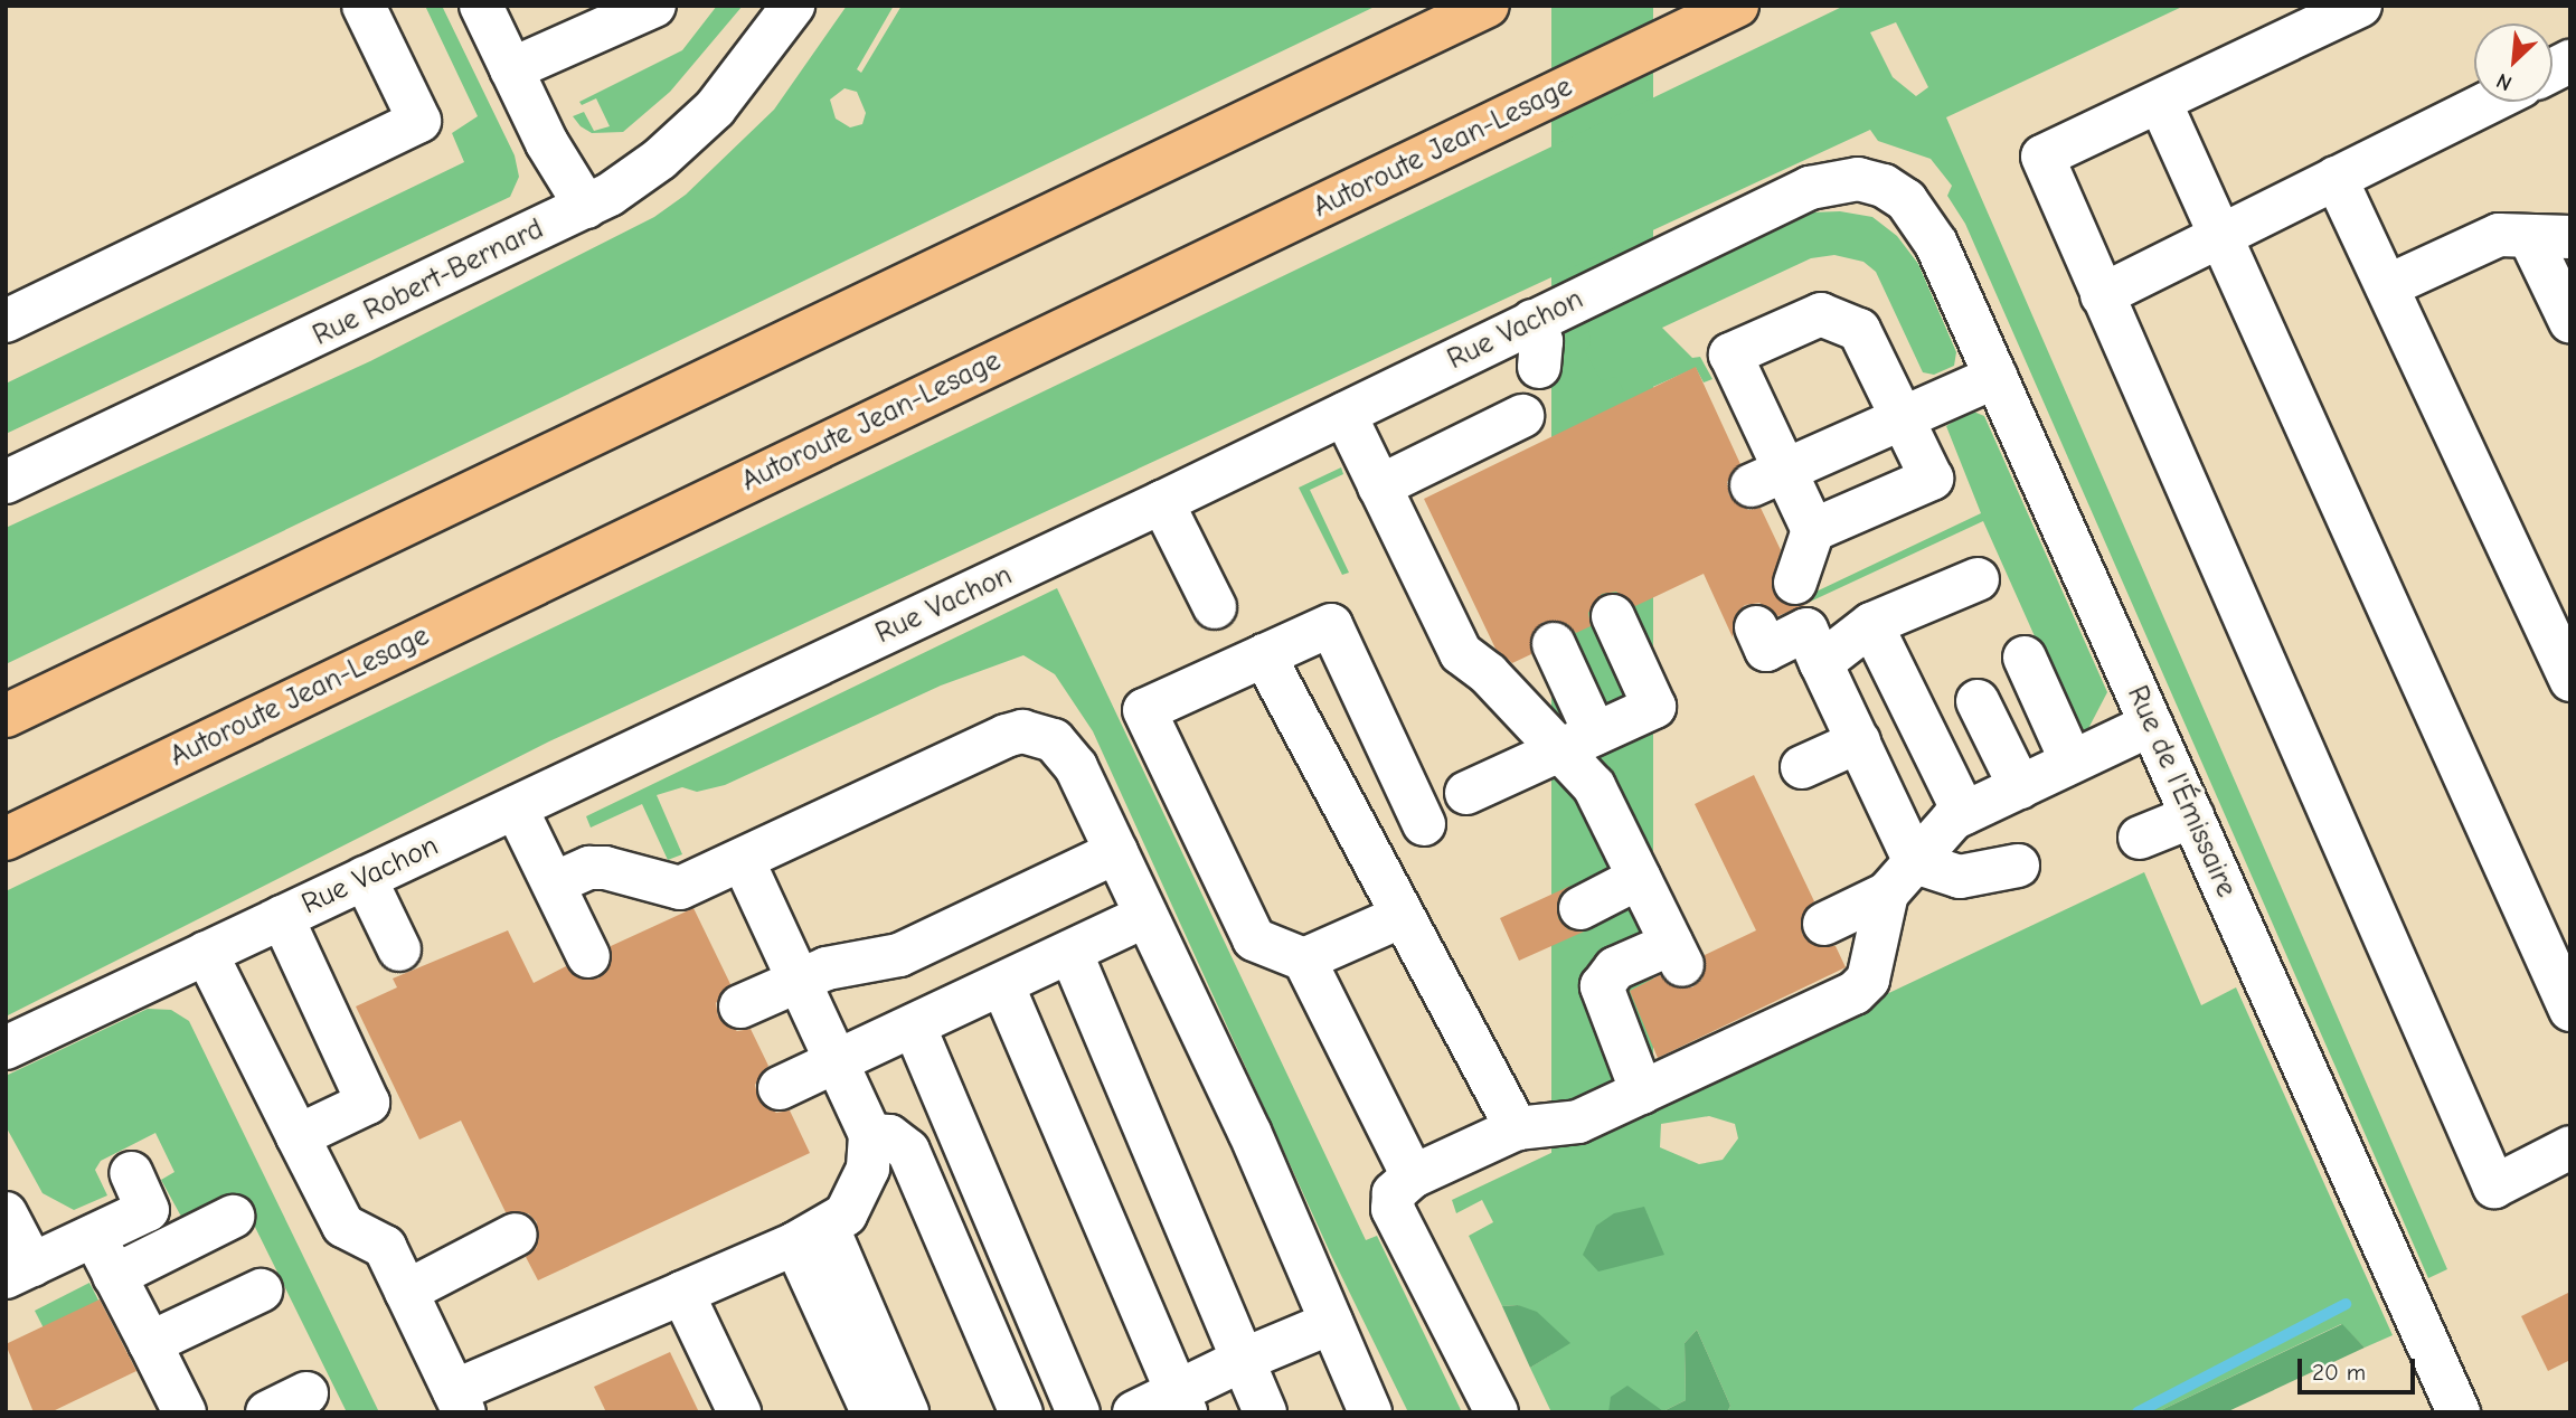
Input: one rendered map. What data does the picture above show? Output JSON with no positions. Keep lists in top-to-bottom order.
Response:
{
  "streets": {
    "highway": ["Autoroute Jean-Lesage"],
    "street": ["Rue Robert-Bernard", "Rue Vachon", "Rue de l'Émissaire"]
  },
  "crossings": [
    ["Rue Vachon", "Rue de l'Émissaire"]
  ],
  "scale_bar": "20 m",
  "north": "bottom left"
}
